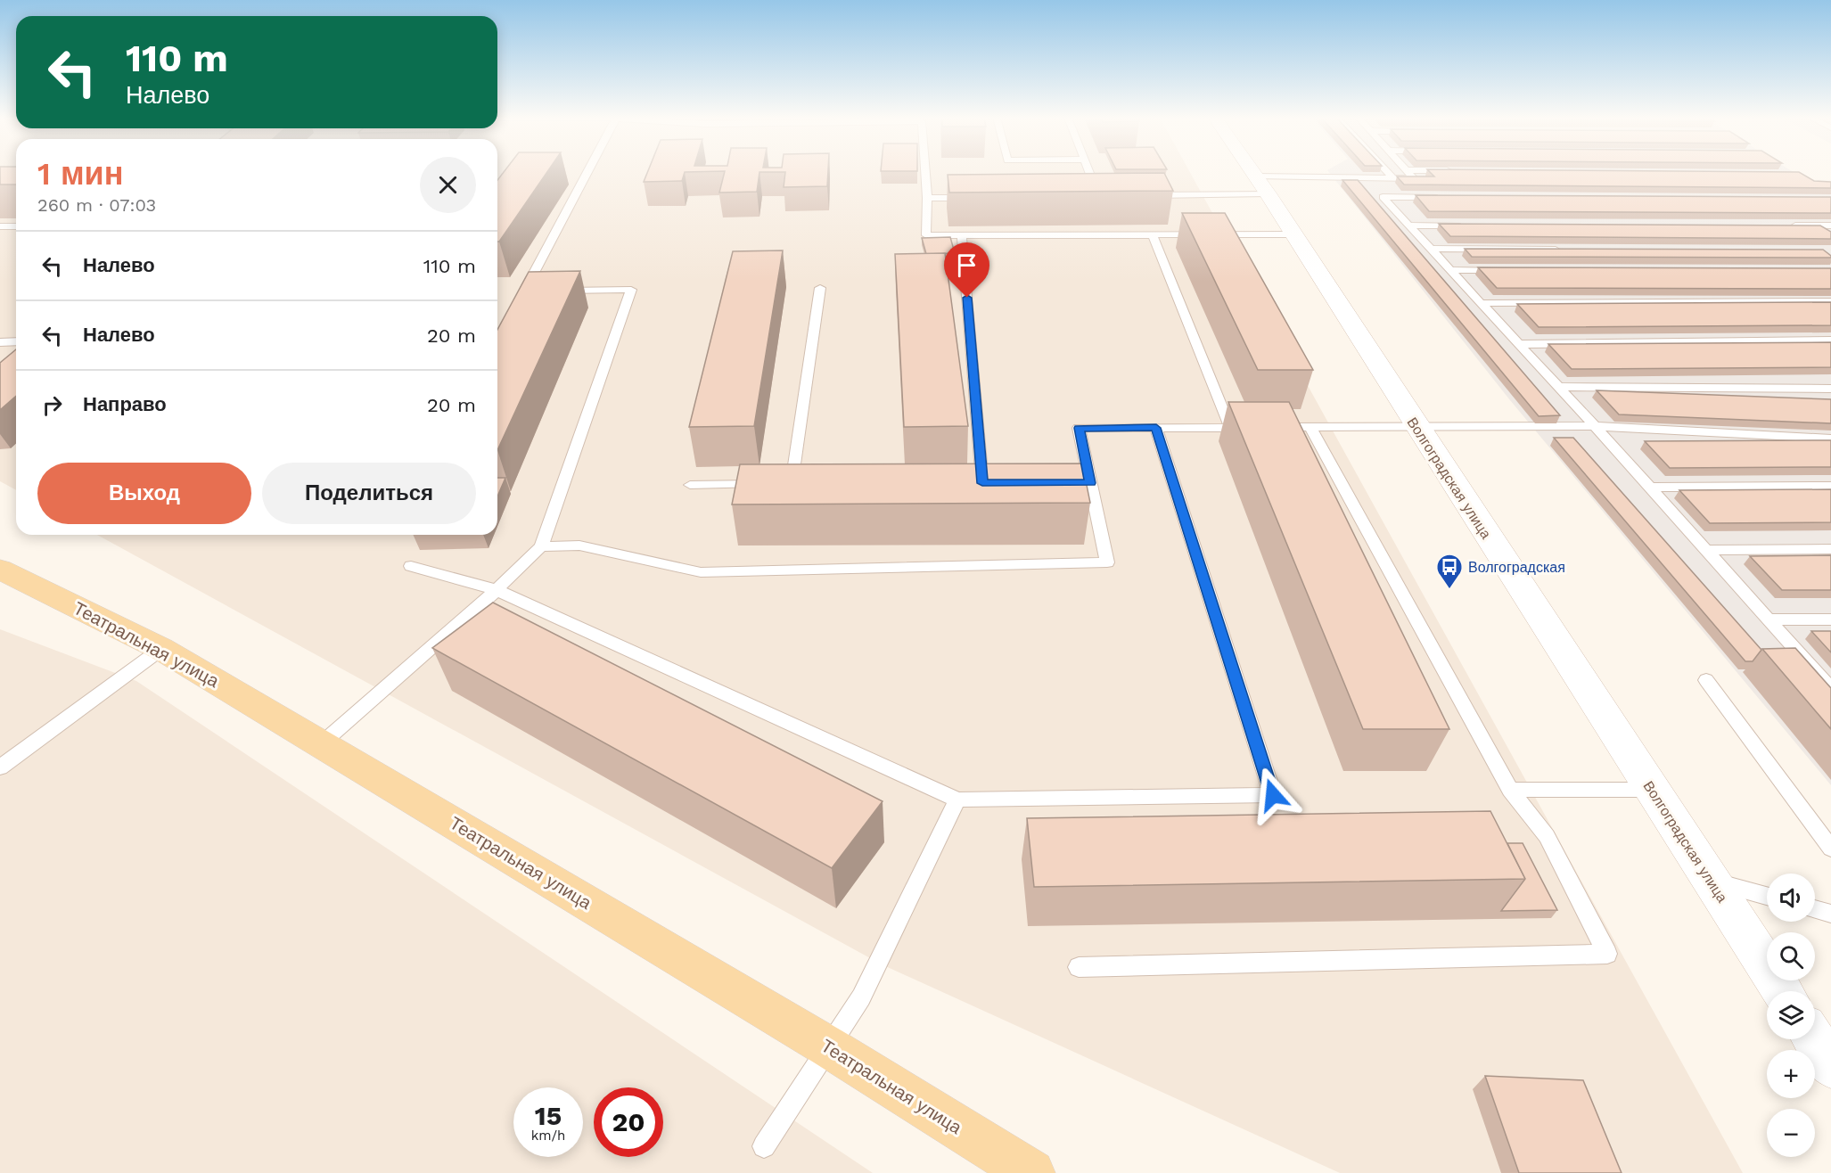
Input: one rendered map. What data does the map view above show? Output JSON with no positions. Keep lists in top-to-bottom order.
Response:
{
  "streets": {
    "main road": ["Волгоградская улица", "Театральная улица"]
  },
  "places": {
    "bus stop": ["Волгоградская"]
  },
  "page": {
    "turn": ["110 m", "Налево"],
    "heading": ["1 мин", "260 m · 07:03"],
    "list": [
      {
        "name": "Налево",
        "value": "110 m"
      },
      {
        "name": "Налево",
        "value": "20 m"
      },
      {
        "name": "Направо",
        "value": "20 m"
      }
    ],
    "buttons": ["Выход", "Поделиться"],
    "map_buttons": ["+", "−"],
    "speed": "15 km/h",
    "limit": "20"
  }
}
